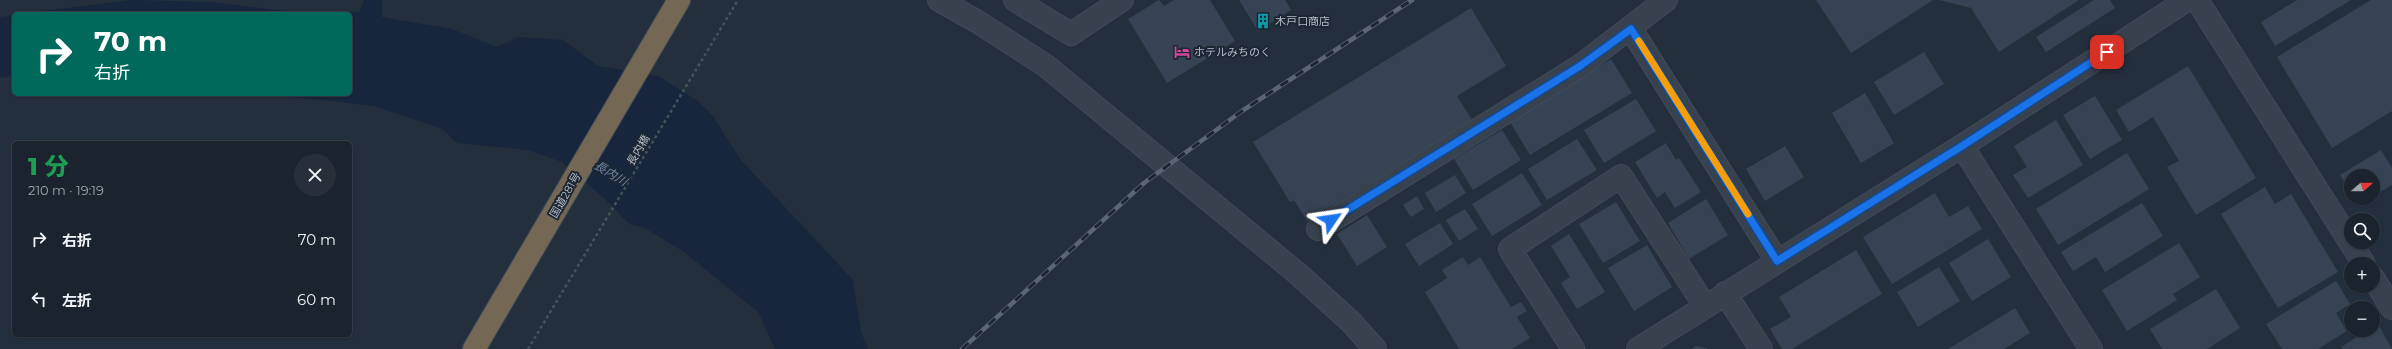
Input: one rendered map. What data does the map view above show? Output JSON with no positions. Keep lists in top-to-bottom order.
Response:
{
  "streets": {
    "highway": ["国道281号"],
    "path": ["長内橋"]
  },
  "water": ["長内川"],
  "places": {
    "building": ["木戸口商店"],
    "hotel": ["ホテルみちのく"]
  },
  "north": "right",
  "page": {
    "turn": ["70 m", "右折"],
    "heading": ["1 分", "210 m · 19:19"],
    "map_buttons": ["+", "−"],
    "list": [
      {
        "name": "右折",
        "value": "70 m"
      },
      {
        "name": "左折",
        "value": "60 m"
      }
    ]
  }
}
